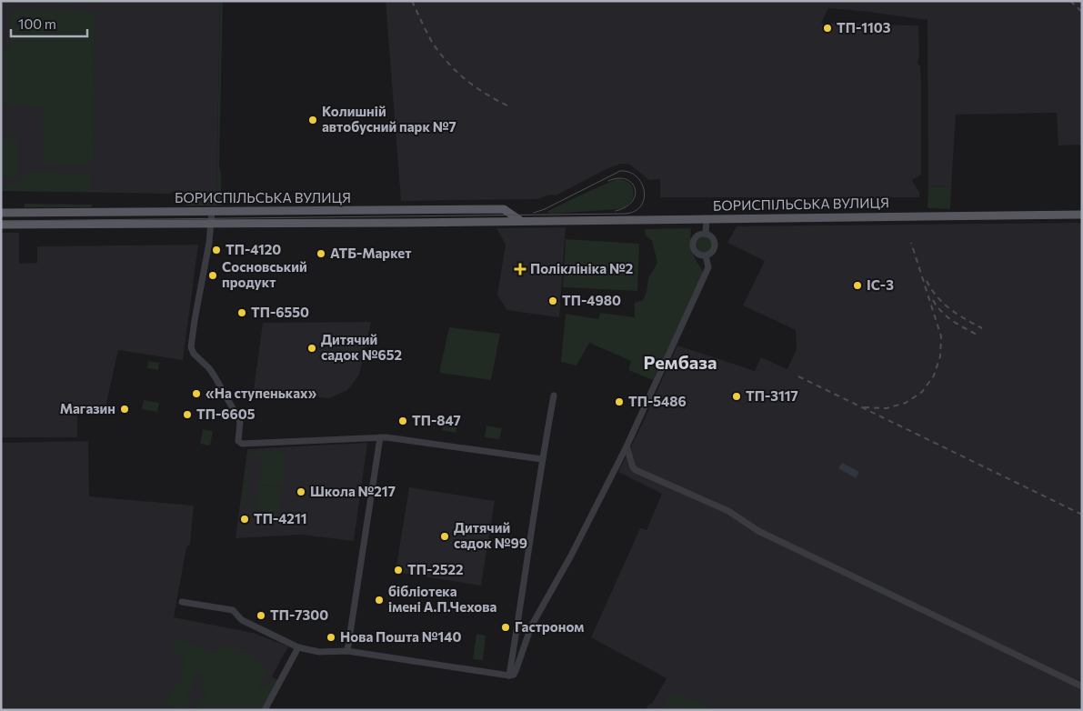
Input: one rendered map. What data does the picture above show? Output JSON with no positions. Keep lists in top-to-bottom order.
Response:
{
  "streets": {
    "main road": ["БОРИСПІЛЬСЬКА ВУЛИЦЯ"]
  },
  "districts": ["Рембаза"],
  "places": {
    "other": [
      "ТП-1103",
      "Колишній автобусний парк №7",
      "ТП-4120",
      "АТБ-Маркет",
      "Сосновський продукт",
      "ІС-3",
      "ТП-4980",
      "ТП-6550",
      "Дитячий садок №652",
      "«На ступеньках»",
      "ТП-3117",
      "ТП-5486",
      "Магазин",
      "ТП-6605",
      "ТП-847",
      "Школа №217",
      "ТП-4211",
      "Дитячий садок №99",
      "ТП-2522",
      "бібліотека імені А.П.Чехова",
      "ТП-7300",
      "Гастроном",
      "Нова Пошта №140"
    ],
    "health": ["Поліклініка №2"]
  },
  "scale_bar": "100 m"
}
